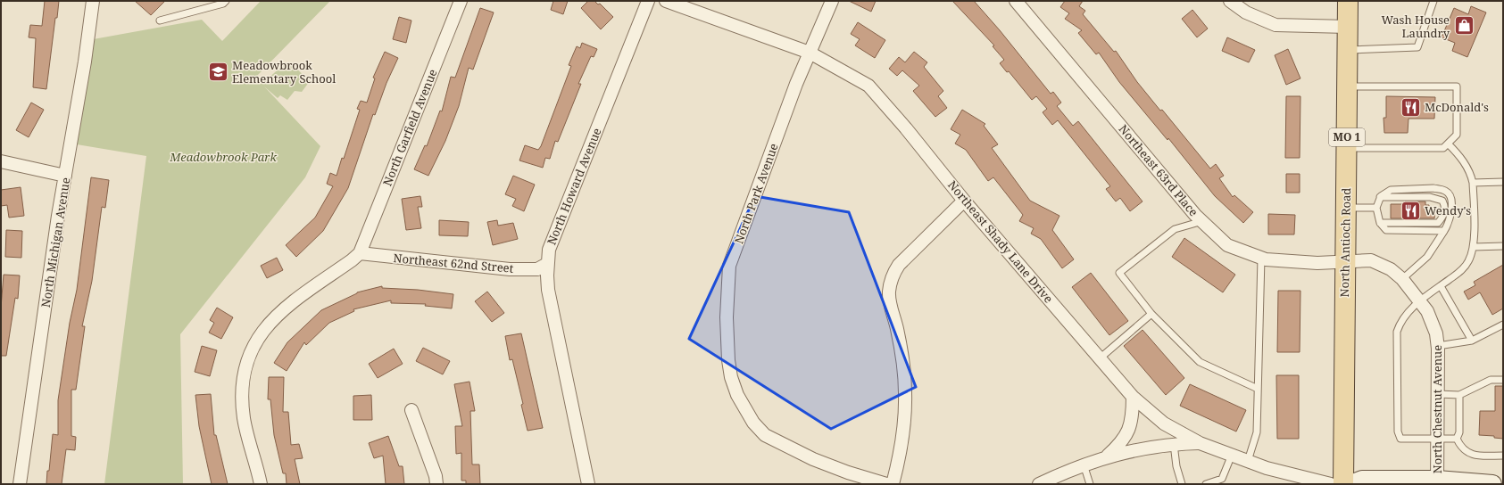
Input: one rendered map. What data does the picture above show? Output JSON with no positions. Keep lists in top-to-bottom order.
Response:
{
  "streets": {
    "main road": ["MO 1", "North Antioch Road"],
    "street": [
      "North Garfield Avenue",
      "Northeast 63rd Place",
      "North Howard Avenue",
      "North Park Avenue",
      "Northeast Shady Lane Drive",
      "North Michigan Avenue",
      "Northeast 62nd Street",
      "North Chestnut Avenue"
    ]
  },
  "crossings": [
    ["North Garfield Avenue", "Northeast 62nd Street"],
    ["Northeast 63rd Place", "North Antioch Road"],
    ["Northeast 63rd Place", "North Chestnut Avenue"],
    ["North Howard Avenue", "Northeast 62nd Street"],
    ["North Park Avenue", "Northeast Shady Lane Drive"],
    ["North Antioch Road", "North Chestnut Avenue"]
  ],
  "parks": ["Meadowbrook Park"],
  "places": {
    "shop": ["Wash House Laundry"],
    "school or university": ["Meadowbrook Elementary School"],
    "restaurant": ["McDonald's", "Wendy's"]
  }
}
